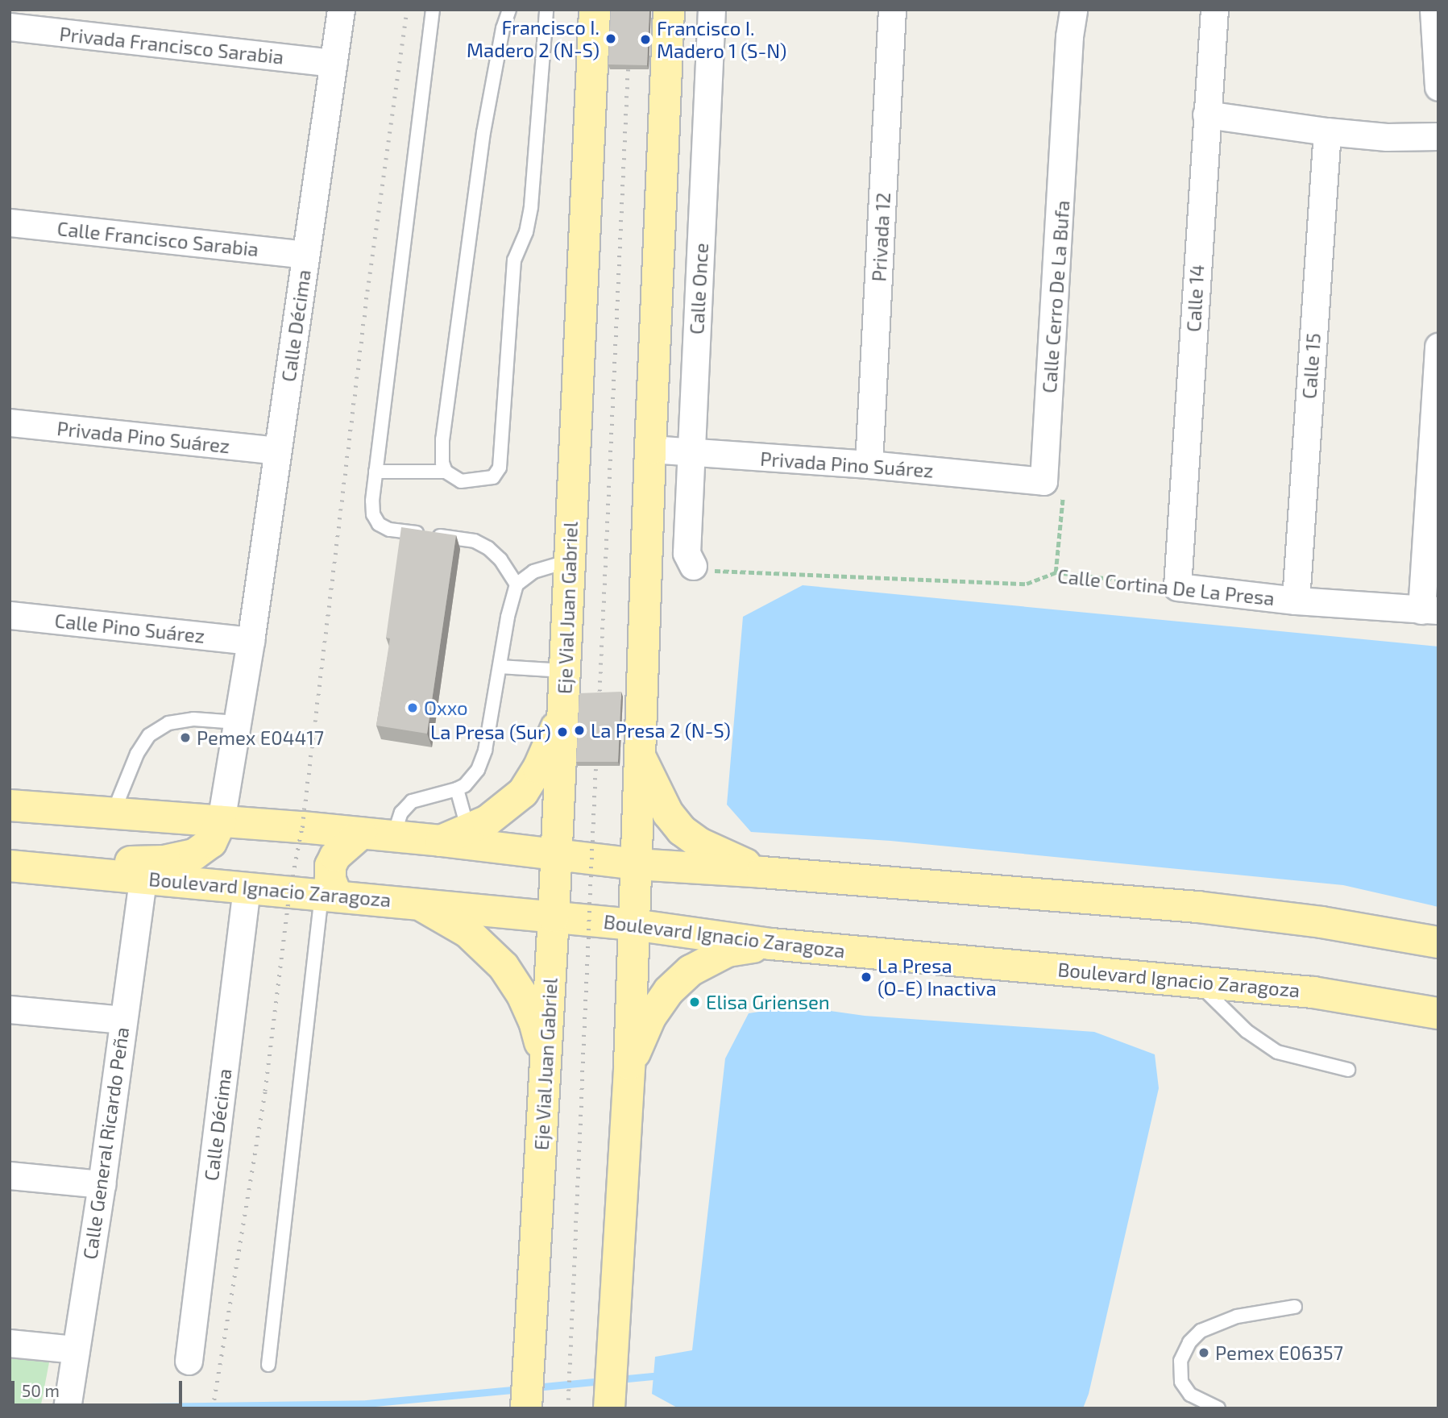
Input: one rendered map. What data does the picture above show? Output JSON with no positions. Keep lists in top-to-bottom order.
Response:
{
  "streets": {
    "main road": ["Eje Vial Juan Gabriel", "Boulevard Ignacio Zaragoza"],
    "street": [
      "Privada Francisco Sarabia",
      "Privada 12",
      "Calle Francisco Sarabia",
      "Calle Once",
      "Calle Cerro De La Bufa",
      "Calle 14",
      "Calle Décima",
      "Calle 15",
      "Privada Pino Suárez",
      "Calle Cortina De La Presa",
      "Calle Pino Suárez",
      "Calle General Ricardo Peña"
    ]
  },
  "crossings": [
    ["Privada Francisco Sarabia", "Calle Décima"],
    ["Privada 12", "Privada Pino Suárez"],
    ["Calle Francisco Sarabia", "Calle Décima"],
    ["Calle Once", "Privada Pino Suárez"],
    ["Calle Once", "Calle Cortina De La Presa"],
    ["Calle Cerro De La Bufa", "Privada Pino Suárez"],
    ["Calle 14", "Calle Cortina De La Presa"],
    ["Calle Décima", "Privada Pino Suárez"],
    ["Calle Décima", "Calle Pino Suárez"],
    ["Calle Décima", "Boulevard Ignacio Zaragoza"],
    ["Calle 15", "Calle Cortina De La Presa"],
    ["Eje Vial Juan Gabriel", "Boulevard Ignacio Zaragoza"],
    ["Boulevard Ignacio Zaragoza", "Calle General Ricardo Peña"]
  ],
  "places": [
    "Francisco I. Madero 2 (N-S)",
    "Francisco I. Madero 1 (S-N)",
    "Oxxo",
    "La Presa 2 (N-S)",
    "La Presa (Sur)",
    "Pemex E04417",
    "La Presa (O-E) Inactiva",
    "Elisa Griensen",
    "Pemex E06357"
  ],
  "scale_bar": "50 m"
}
